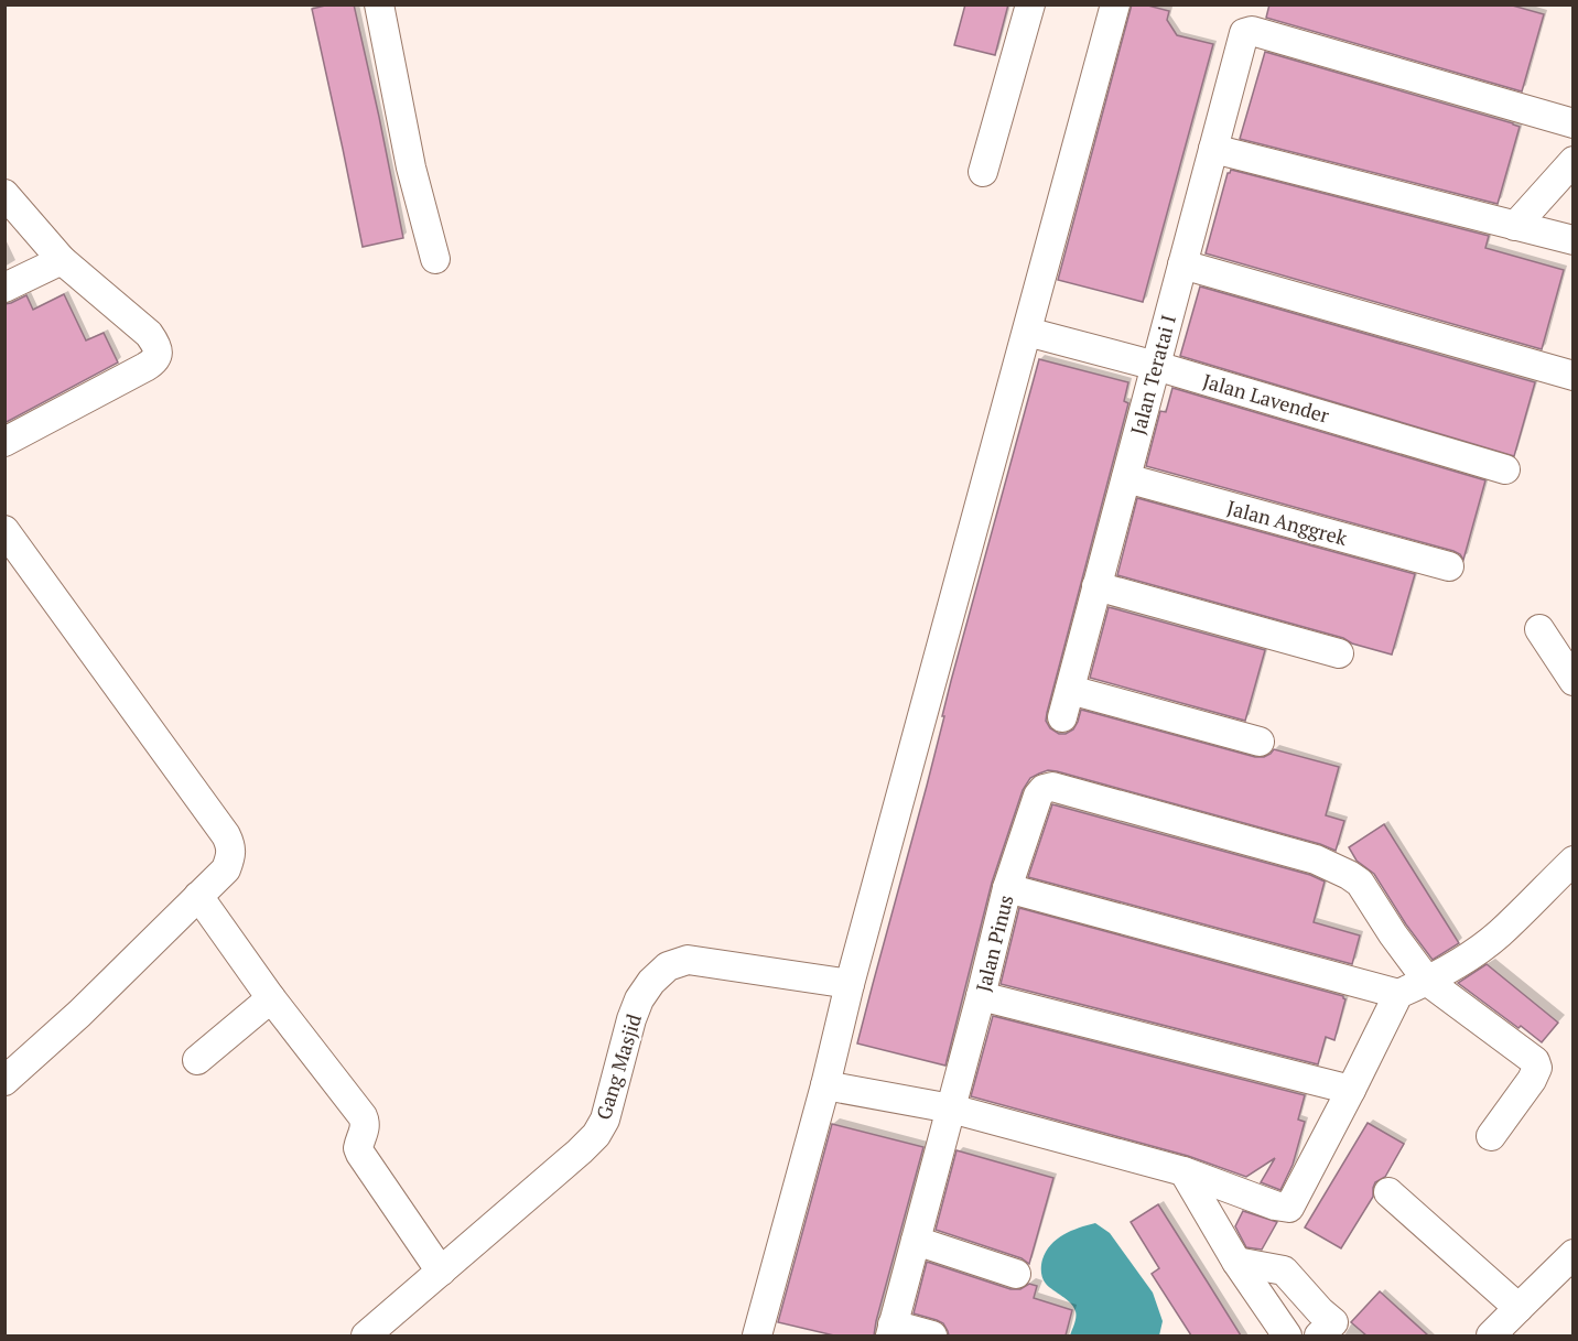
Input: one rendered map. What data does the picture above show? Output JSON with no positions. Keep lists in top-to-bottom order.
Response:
{
  "streets": {
    "street": [
      "Jalan Teratai I",
      "Jalan Lavender",
      "Jalan Anggrek",
      "Jalan Pinus",
      "Gang Masjid"
    ]
  },
  "crossings": [
    ["Jalan Teratai I", "Jalan Lavender"],
    ["Jalan Teratai I", "Jalan Anggrek"]
  ]
}
